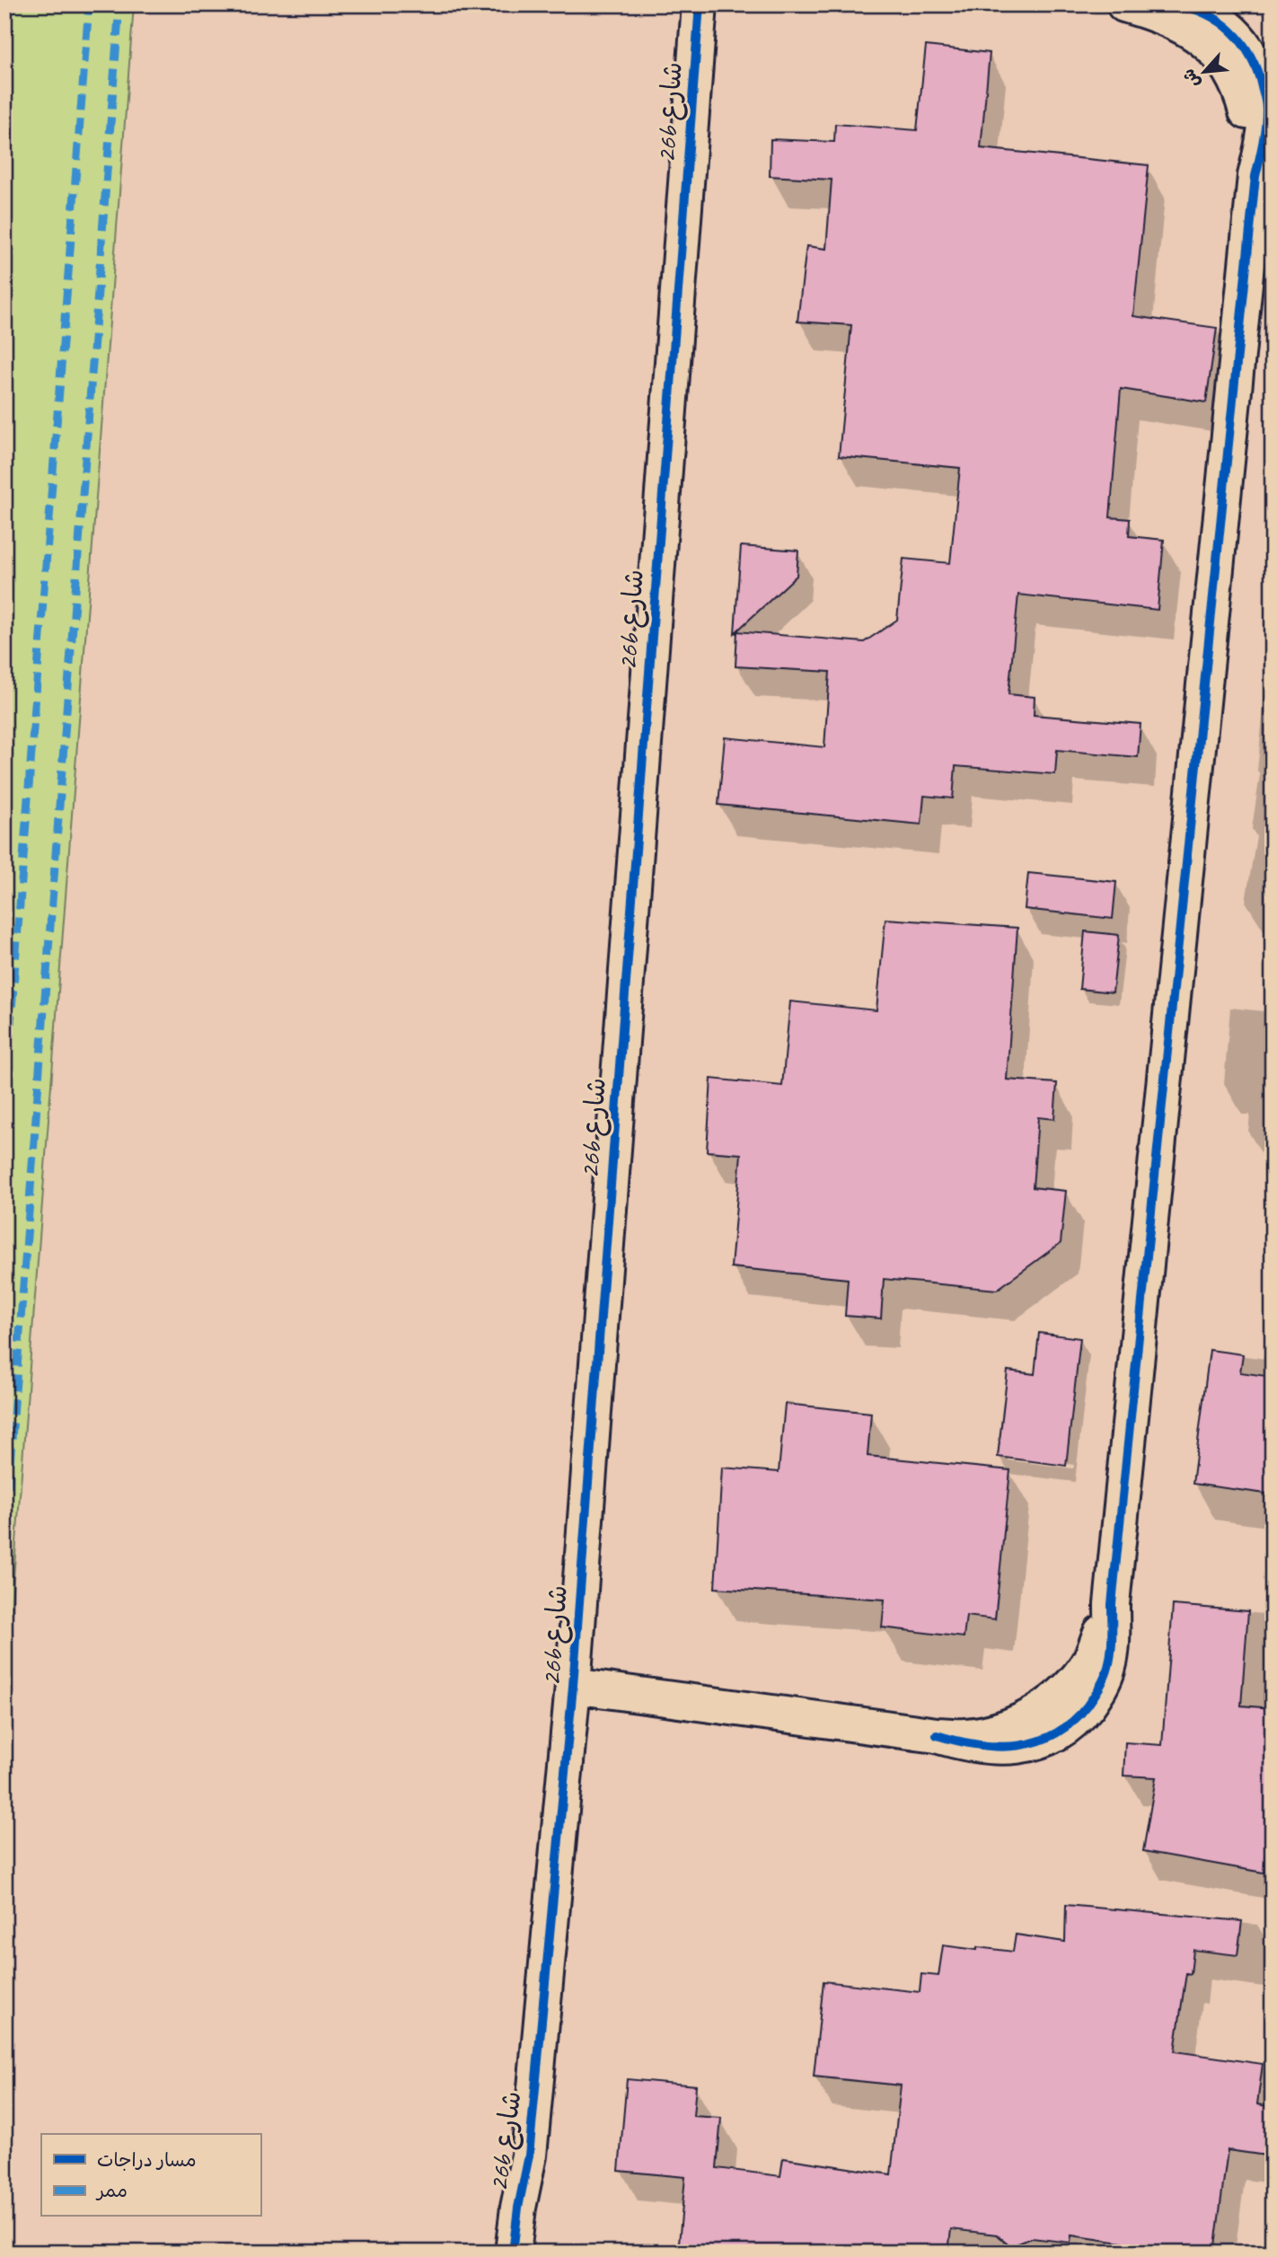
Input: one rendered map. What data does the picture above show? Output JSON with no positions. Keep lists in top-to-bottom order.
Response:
{
  "streets": {
    "street": ["26b شارع"]
  },
  "legend": ["مسار دراجات", "ممر"],
  "north": "bottom left"
}
